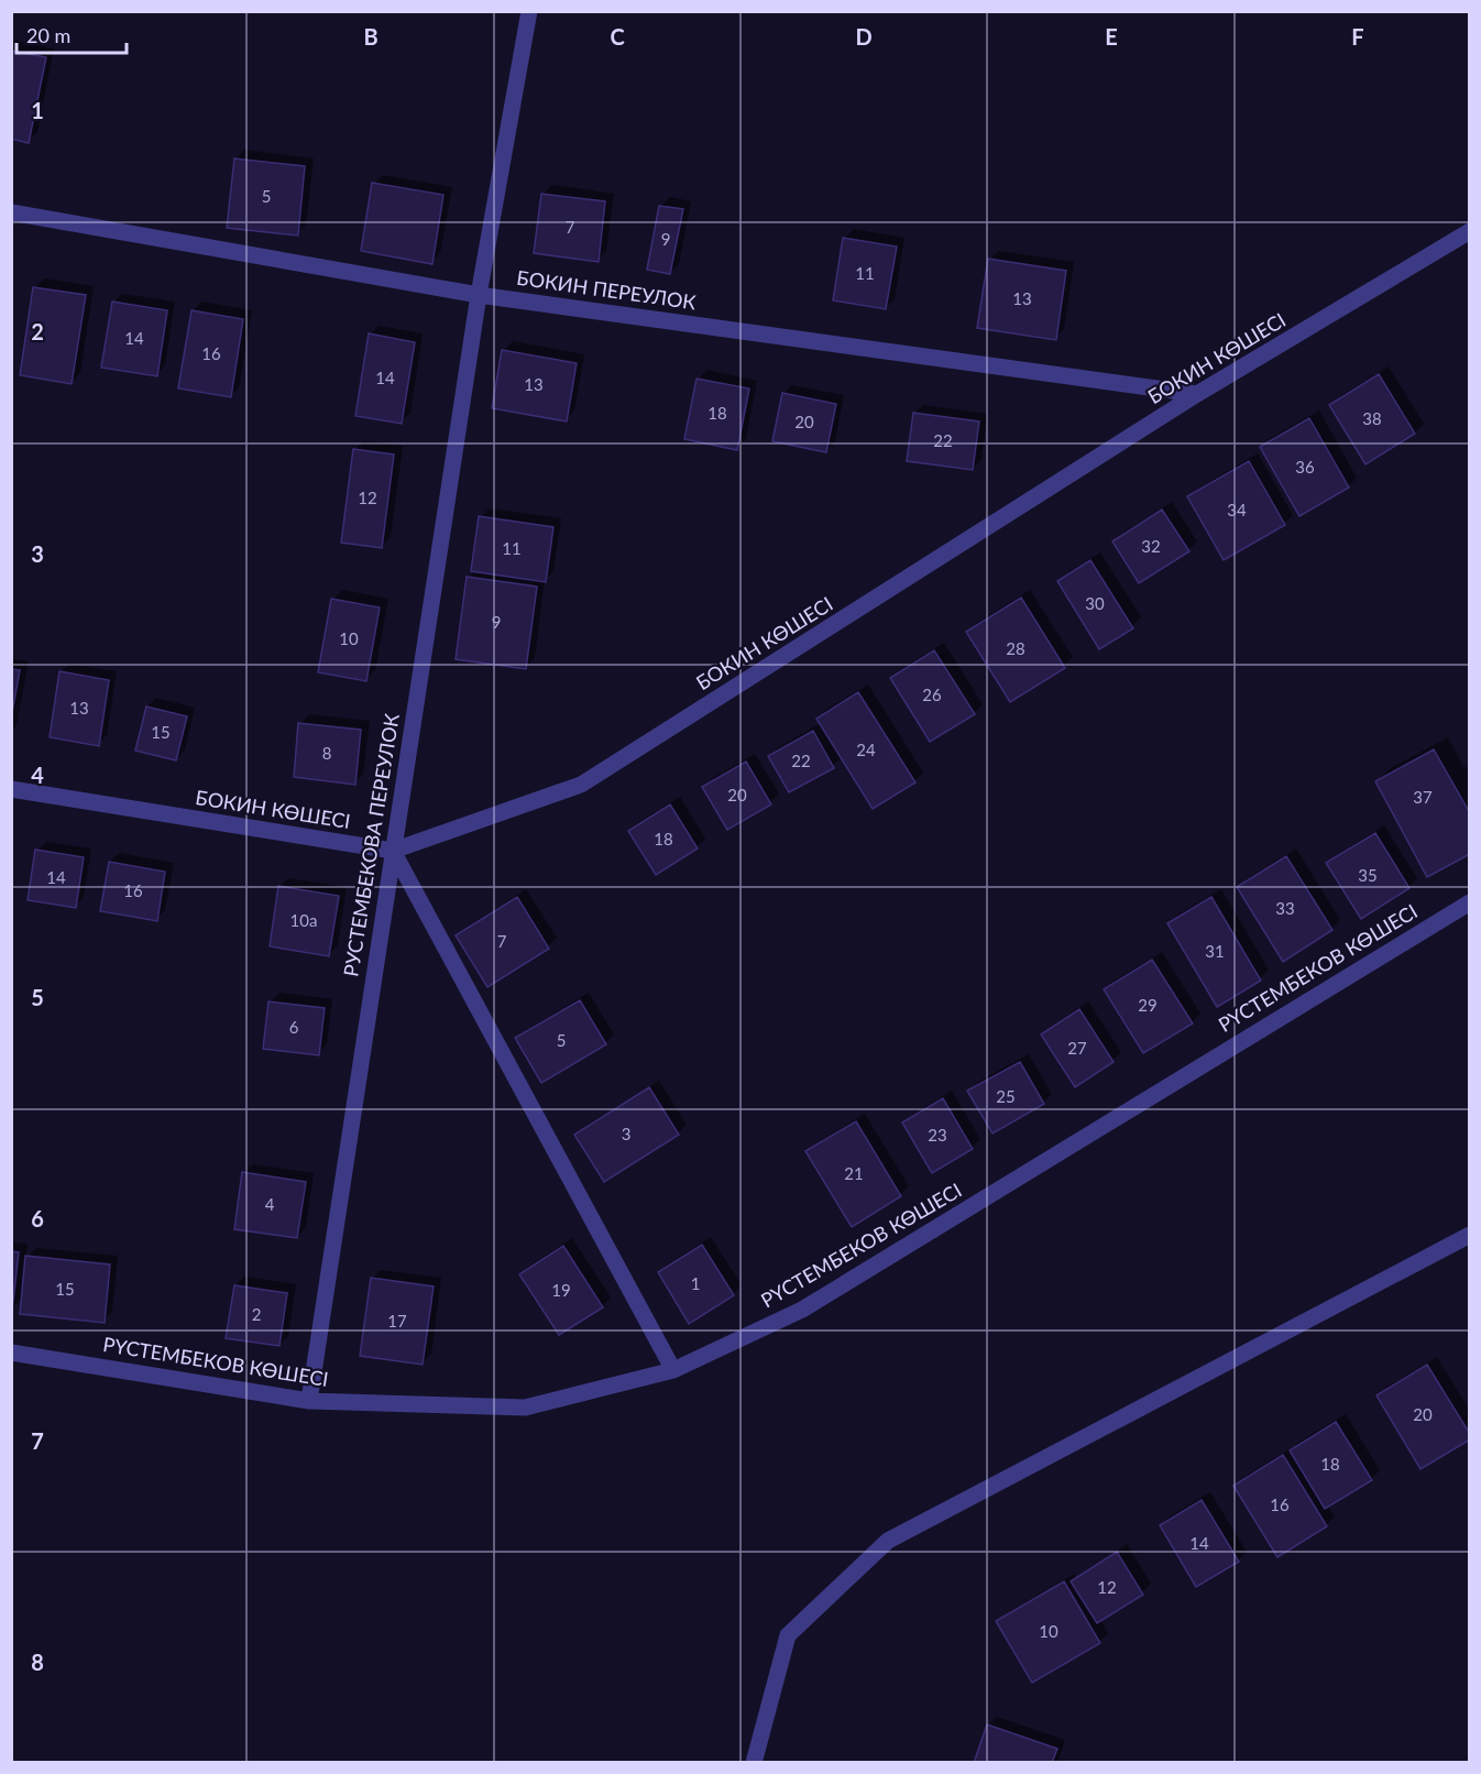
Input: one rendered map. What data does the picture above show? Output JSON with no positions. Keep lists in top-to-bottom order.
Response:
{
  "streets": {
    "street": [
      "БОКИН ПЕРЕУЛОК",
      "БОКИН КӨШЕСІ",
      "РУСТЕМБЕКОВА ПЕРЕУЛОК",
      "РҮСТЕМБЕКОВ КӨШЕСІ"
    ]
  },
  "crossings": [
    ["БОКИН ПЕРЕУЛОК", "БОКИН КӨШЕСІ"],
    ["БОКИН ПЕРЕУЛОК", "РУСТЕМБЕКОВА ПЕРЕУЛОК"],
    ["БОКИН КӨШЕСІ", "РУСТЕМБЕКОВА ПЕРЕУЛОК"],
    ["РУСТЕМБЕКОВА ПЕРЕУЛОК", "РҮСТЕМБЕКОВ КӨШЕСІ"]
  ],
  "house_numbers": [
    "5",
    "7",
    "9",
    "11",
    "13",
    "14",
    "16",
    "14",
    "13",
    "18",
    "38",
    "20",
    "22",
    "36",
    "12",
    "34",
    "32",
    "11",
    "30",
    "9",
    "10",
    "28",
    "26",
    "13",
    "15",
    "24",
    "8",
    "22",
    "20",
    "37",
    "18",
    "35",
    "14",
    "16",
    "33",
    "10а",
    "7",
    "31",
    "29",
    "6",
    "5",
    "27",
    "25",
    "3",
    "23",
    "21",
    "4",
    "1",
    "15",
    "19",
    "2",
    "17",
    "20",
    "18",
    "16",
    "14",
    "12",
    "10"
  ],
  "scale_bar": "20 m",
  "grid": {
    "columns": [
      "B",
      "C",
      "D",
      "E",
      "F"
    ],
    "rows": [
      "1",
      "2",
      "3",
      "4",
      "5",
      "6",
      "7",
      "8"
    ]
  }
}
